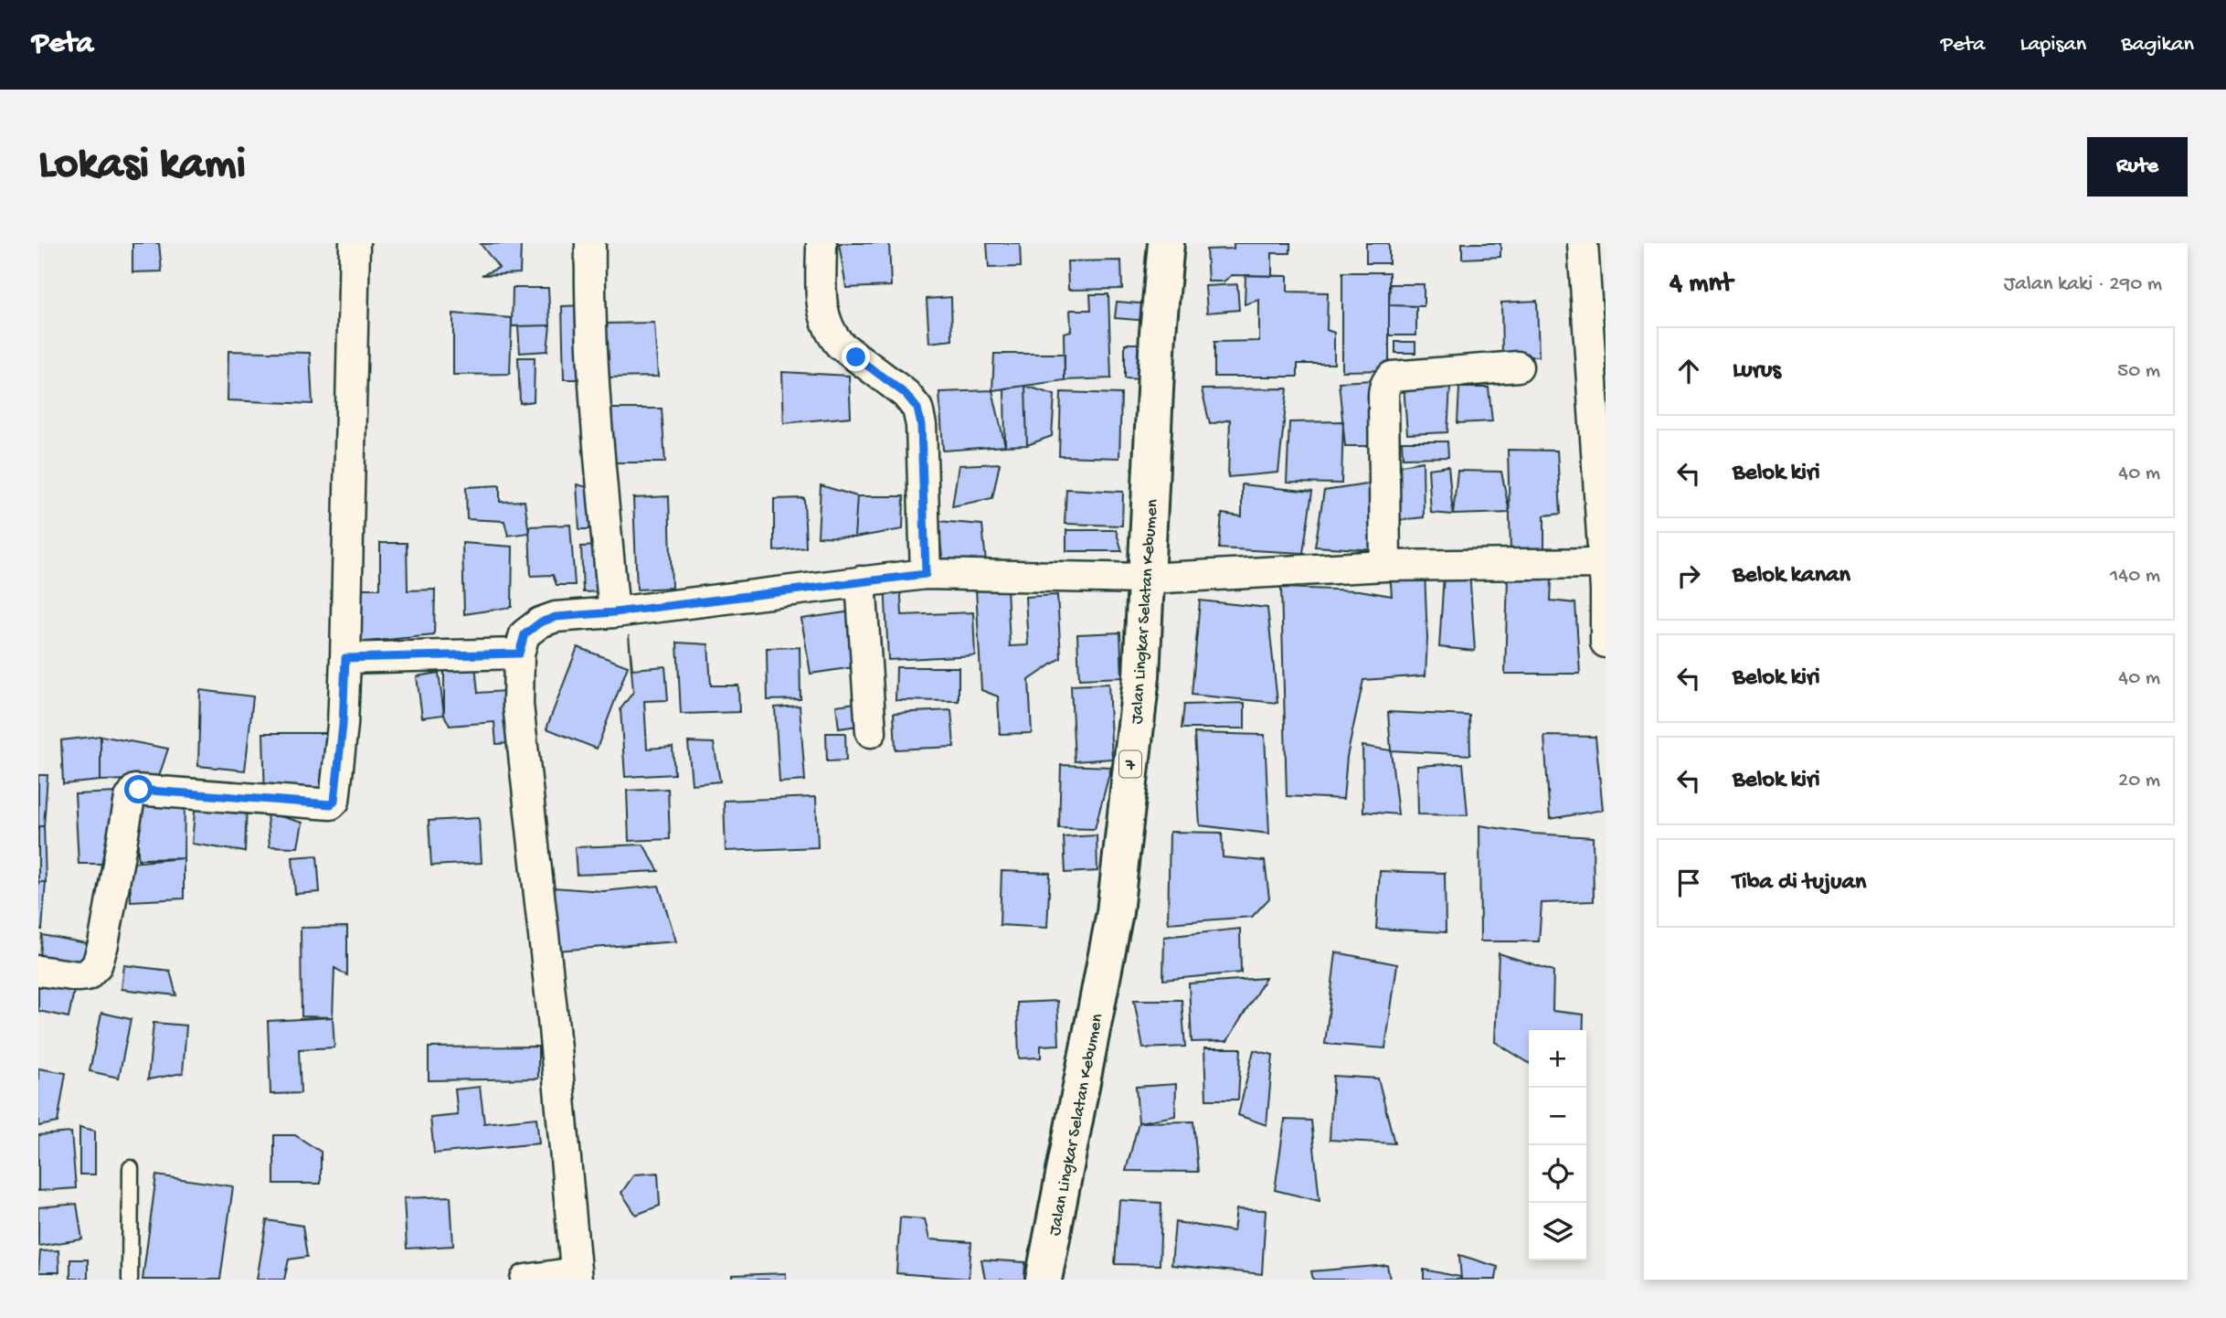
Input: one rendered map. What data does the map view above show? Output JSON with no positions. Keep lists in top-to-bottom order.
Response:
{
  "streets": {
    "highway": ["Jalan Lingkar Selatan Kebumen", "7"]
  },
  "page": {
    "header": "Peta",
    "nav": ["Peta", "Lapisan", "Bagikan"],
    "buttons": "Rute",
    "title": "Lokasi kami",
    "heading": ["4 mnt", "Jalan kaki · 290 m"],
    "list": [
      ["Lurus", "50 m"],
      ["Belok kiri", "40 m"],
      ["Belok kanan", "140 m"],
      ["Belok kiri", "40 m"],
      ["Belok kiri", "20 m"],
      "Tiba di tujuan"
    ],
    "map_buttons": ["+", "−"]
  }
}
